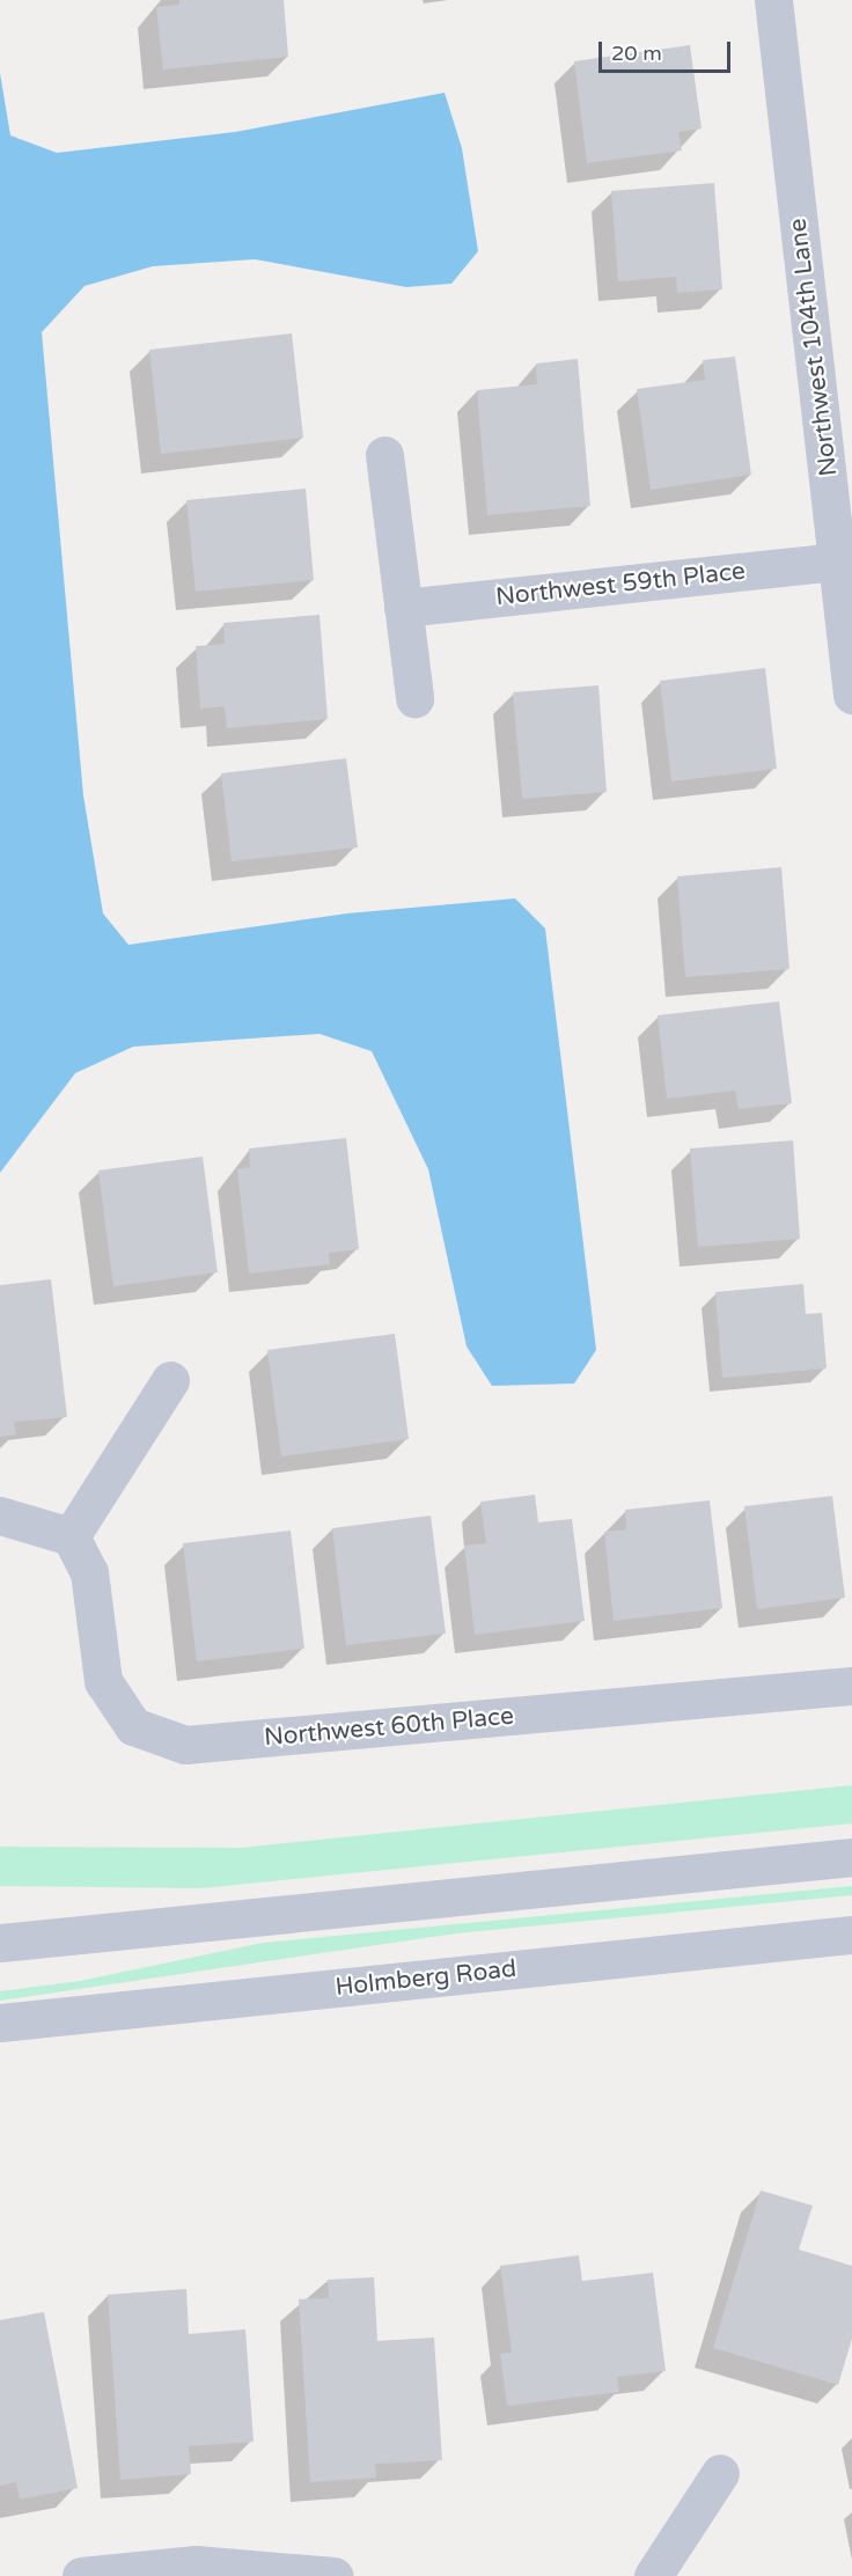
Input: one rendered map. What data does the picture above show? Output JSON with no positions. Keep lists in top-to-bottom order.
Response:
{
  "streets": {
    "street": [
      "Northwest 104th Lane",
      "Northwest 59th Place",
      "Northwest 60th Place",
      "Holmberg Road"
    ]
  },
  "crossings": [
    ["Northwest 104th Lane", "Northwest 59th Place"]
  ],
  "scale_bar": "20 m"
}
